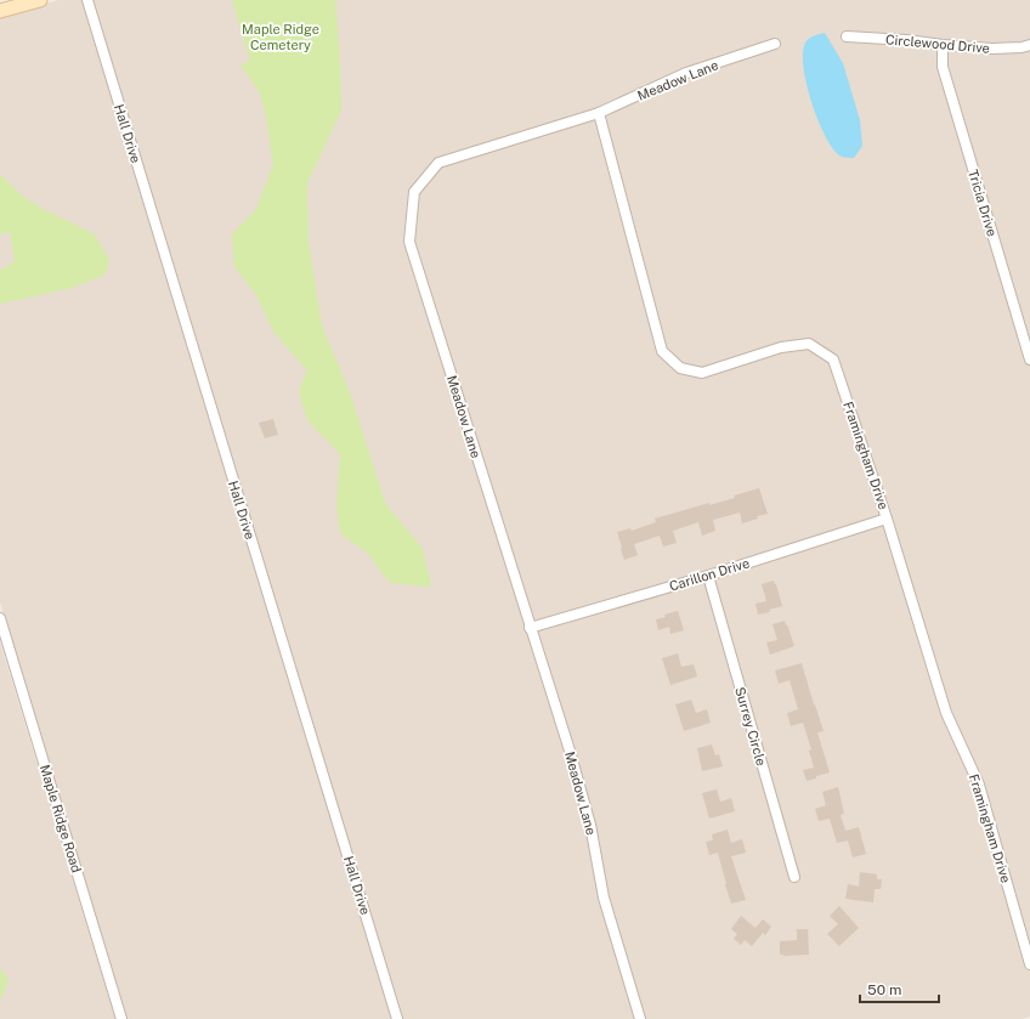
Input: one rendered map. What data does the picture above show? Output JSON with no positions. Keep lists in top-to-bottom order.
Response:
{
  "streets": {
    "street": [
      "Circlewood Drive",
      "Meadow Lane",
      "Hall Drive",
      "Tricia Drive",
      "Framingham Drive",
      "Carillon Drive",
      "Surrey Circle",
      "Maple Ridge Road"
    ]
  },
  "crossings": [
    ["Circlewood Drive", "Tricia Drive"],
    ["Meadow Lane", "Framingham Drive"],
    ["Meadow Lane", "Carillon Drive"],
    ["Framingham Drive", "Carillon Drive"],
    ["Carillon Drive", "Surrey Circle"]
  ],
  "parks": ["Maple Ridge Cemetery"],
  "scale_bar": "50 m"
}
